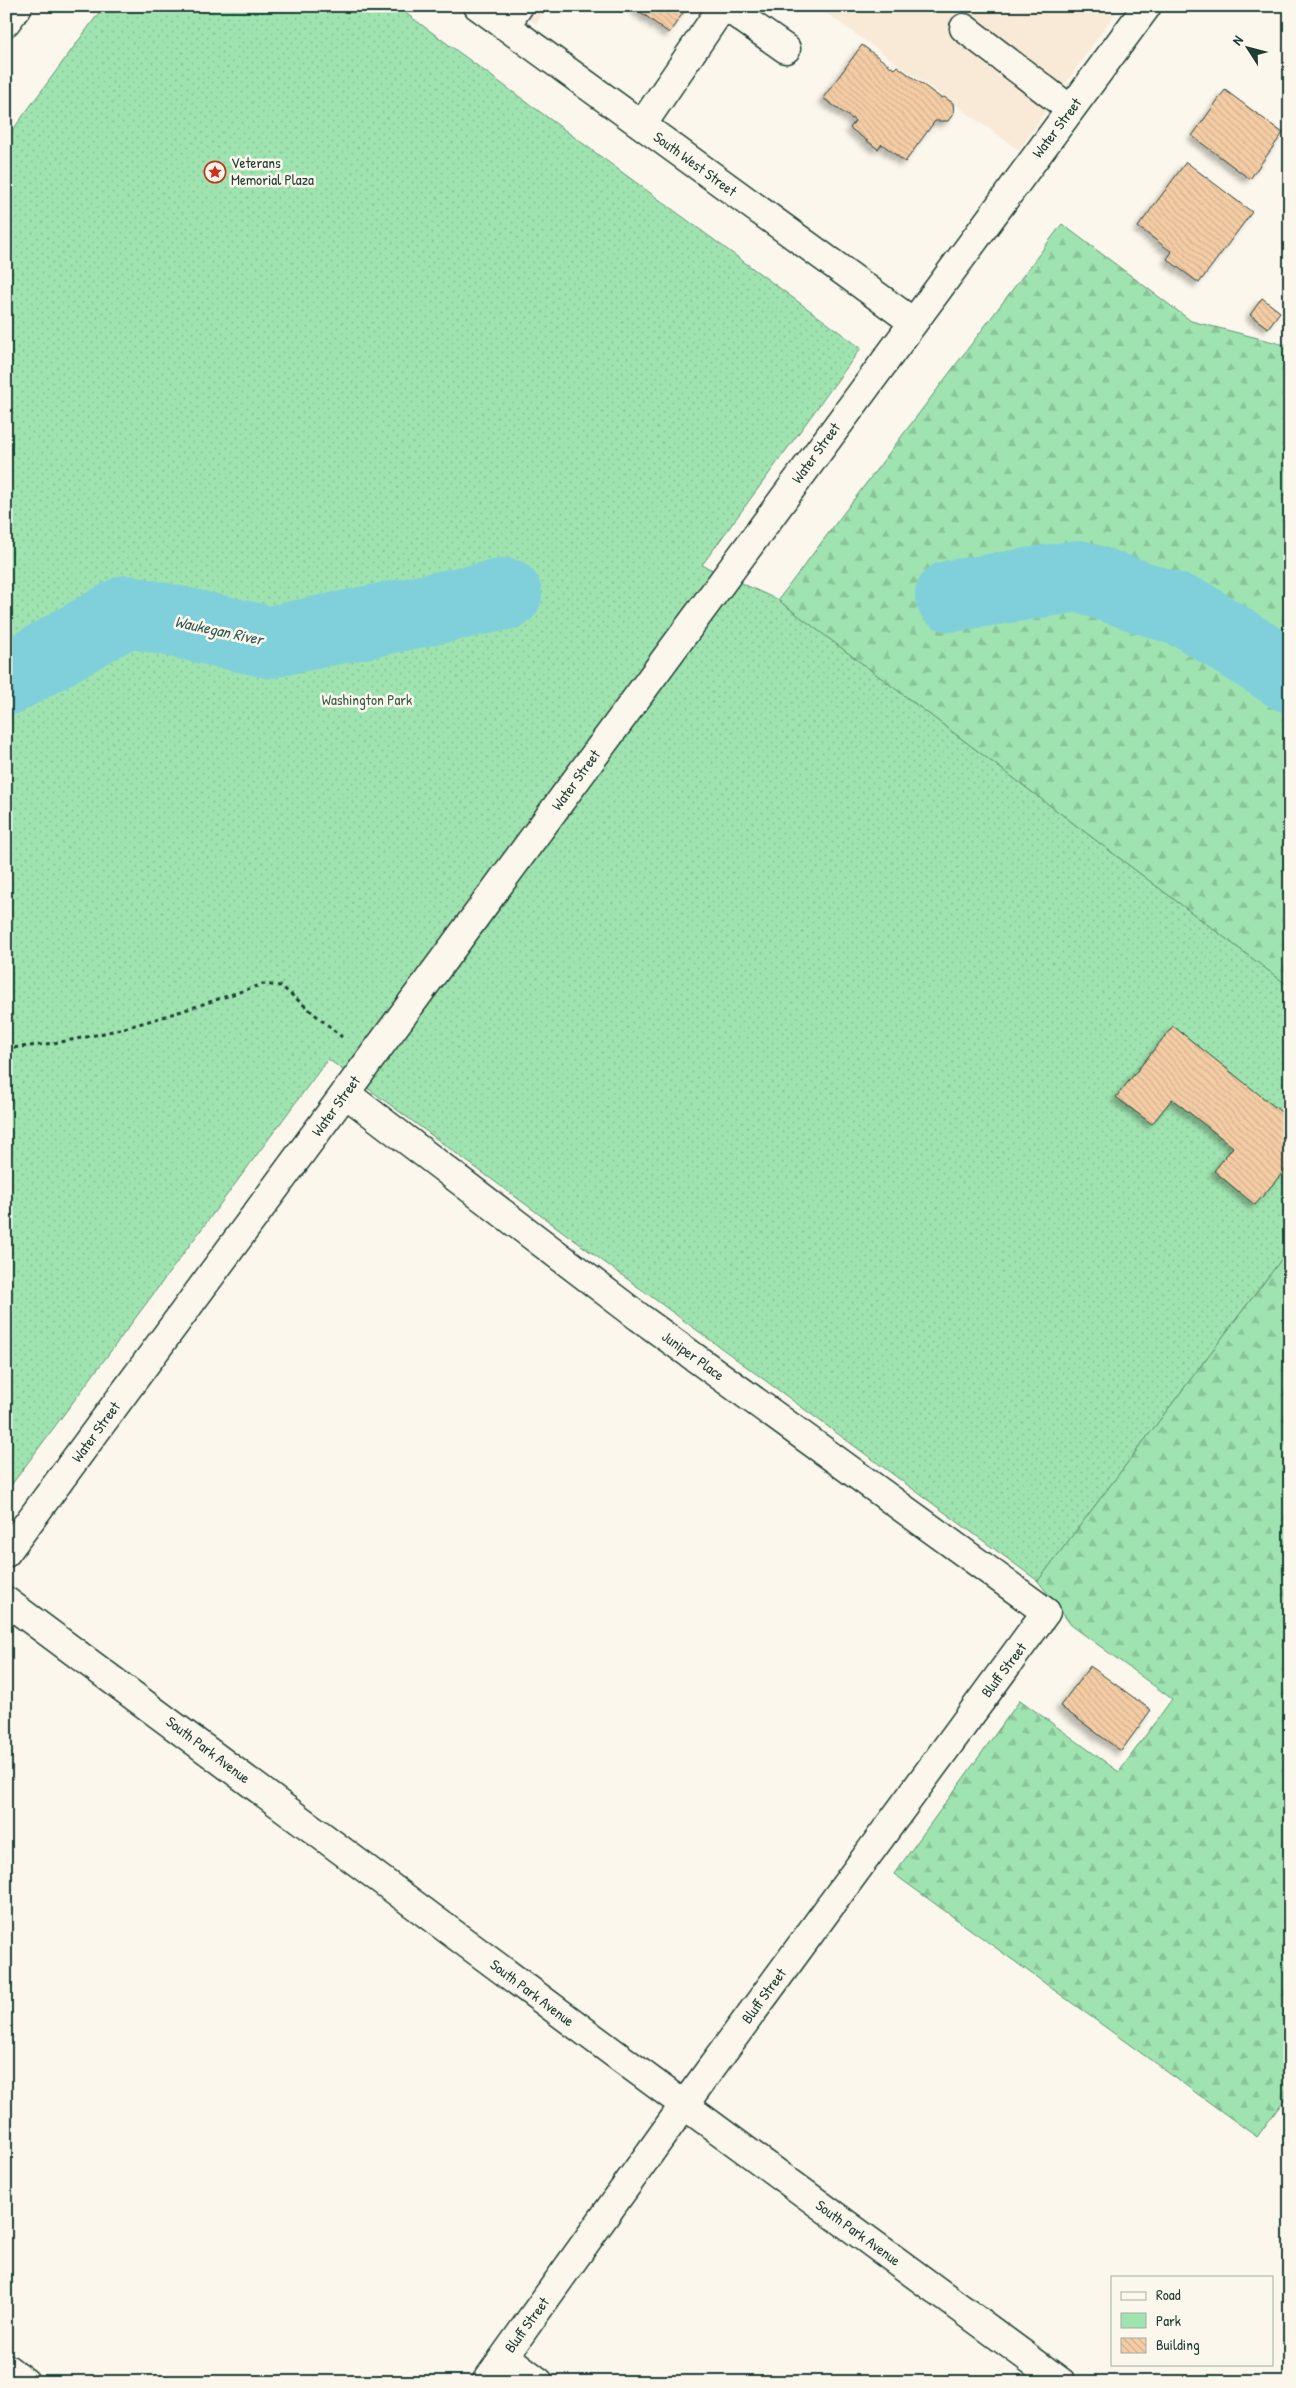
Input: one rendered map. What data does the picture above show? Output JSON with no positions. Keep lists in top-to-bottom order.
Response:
{
  "streets": {
    "street": [
      "Water Street",
      "South West Street",
      "Juniper Place",
      "Bluff Street",
      "South Park Avenue"
    ]
  },
  "crossings": [
    ["Water Street", "South West Street"],
    ["Water Street", "Juniper Place"],
    ["Juniper Place", "Bluff Street"],
    ["Bluff Street", "South Park Avenue"]
  ],
  "water": ["Waukegan River"],
  "parks": ["Washington Park"],
  "places": {
    "place": ["Veterans Memorial Plaza"]
  },
  "legend": ["Road", "Park", "Building"],
  "north": "top left"
}
